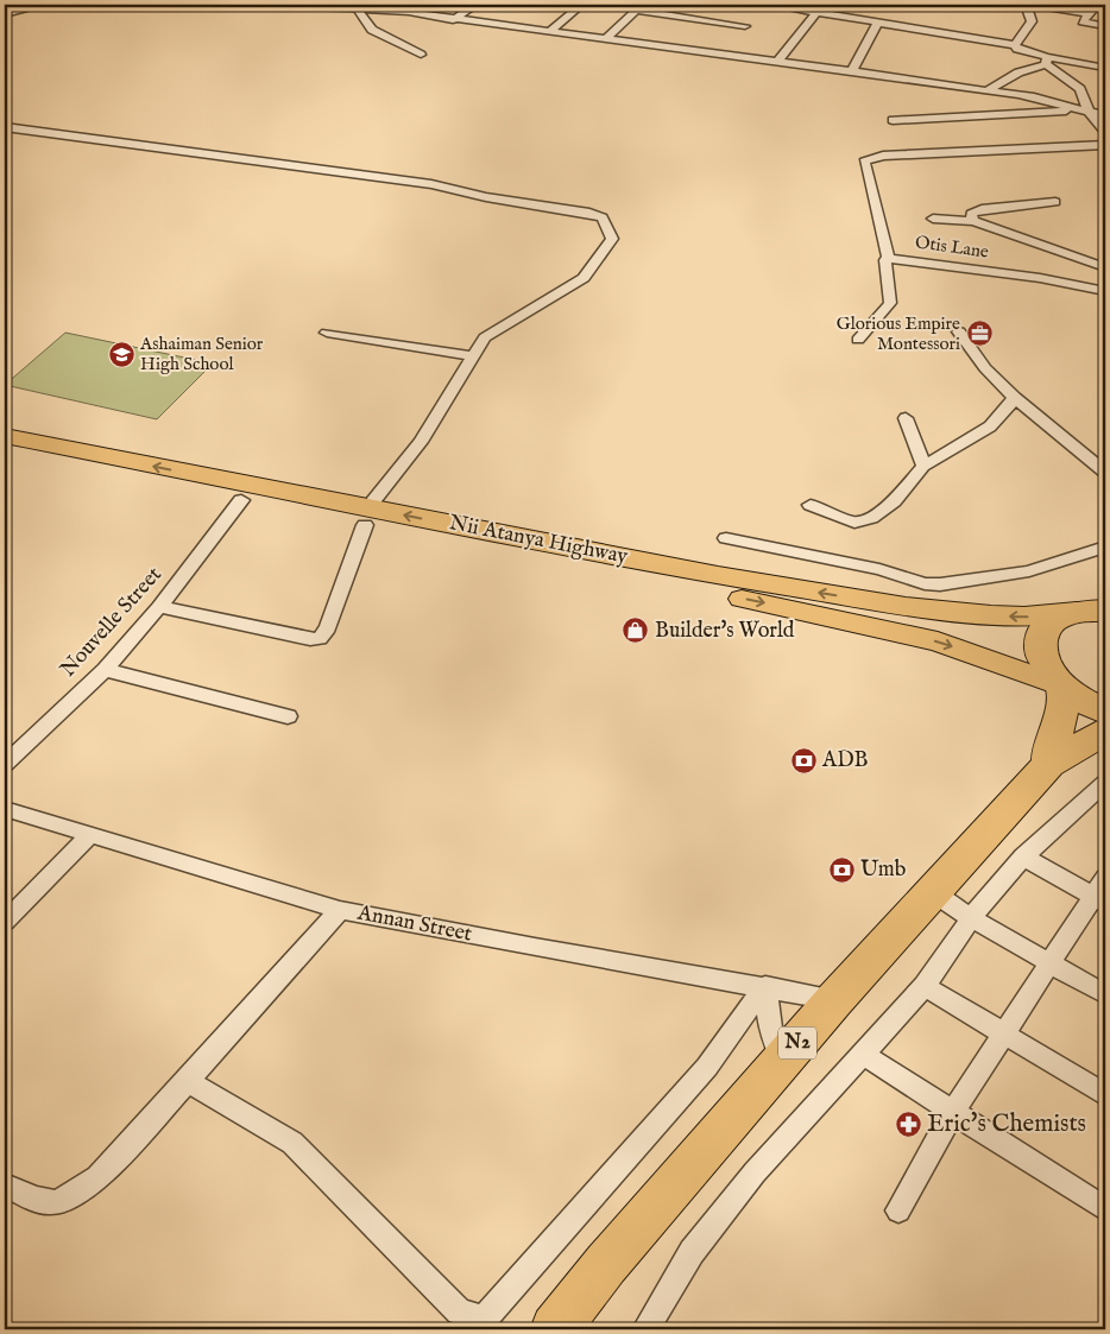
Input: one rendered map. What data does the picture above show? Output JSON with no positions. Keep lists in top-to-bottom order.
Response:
{
  "streets": {
    "highway": ["N2"],
    "main road": ["Nii Atanya Highway"],
    "street": ["Otis Lane", "Nouvelle Street", "Annan Street"]
  },
  "crossings": [
    ["Annan Street", "N2"]
  ],
  "places": {
    "office": ["Glorious Empire Montessori"],
    "school or university": ["Ashaiman Senior High School"],
    "shop": ["Builder's World"],
    "bank": ["ADB", "Umb"],
    "pharmacy": ["Eric's Chemists"]
  }
}
